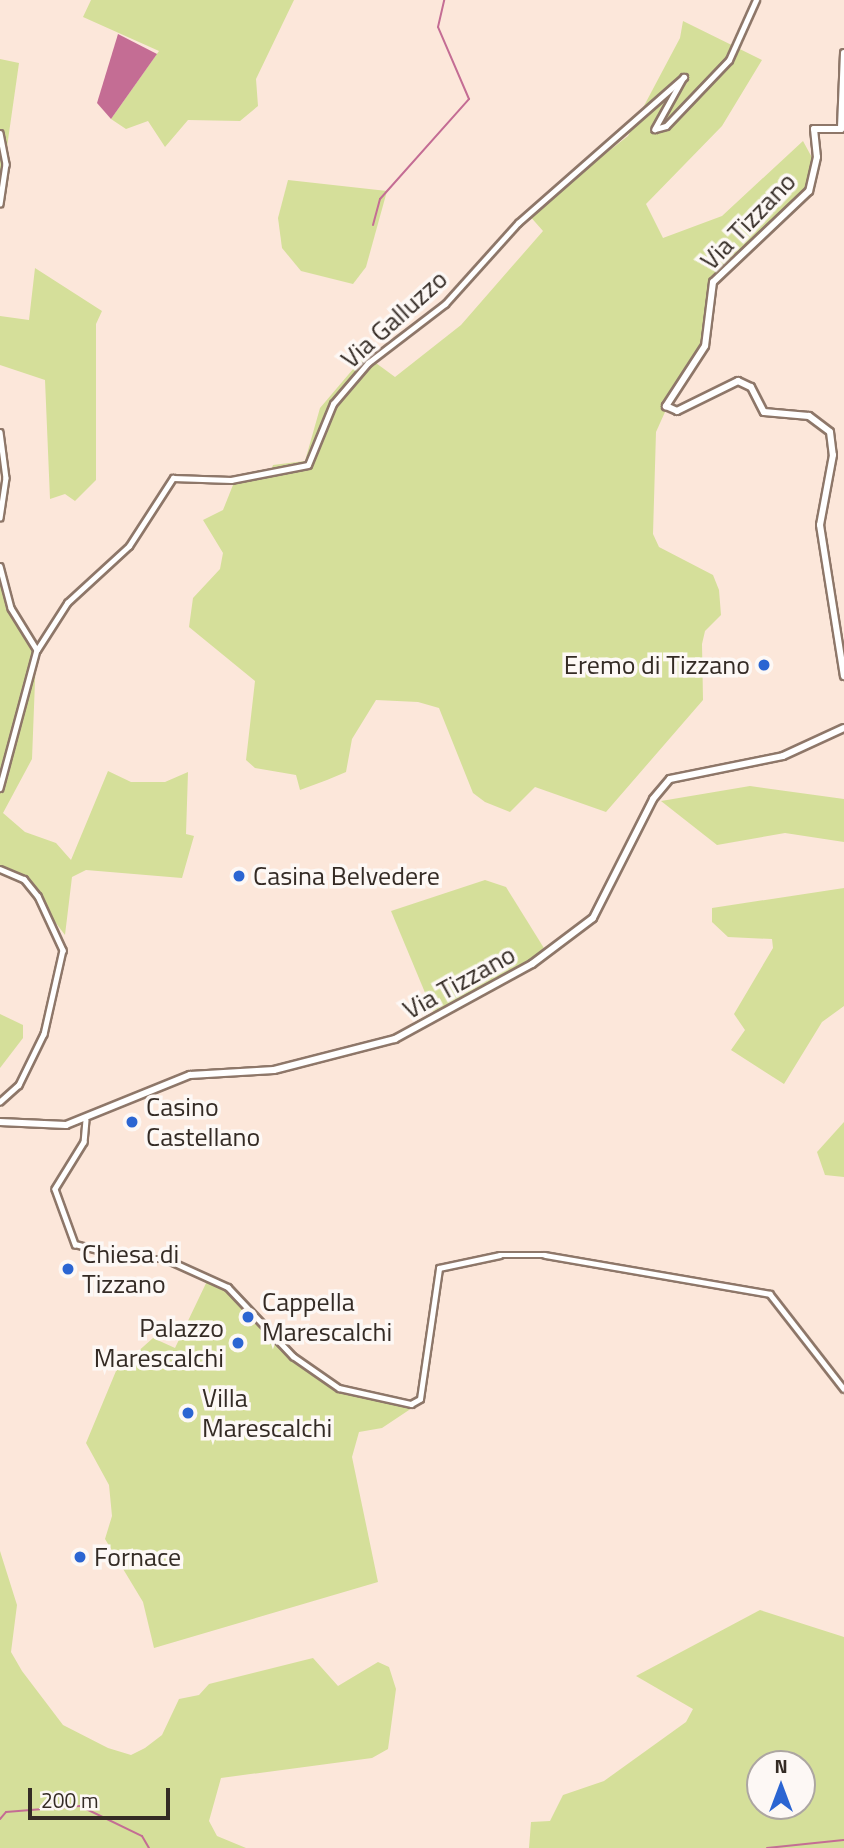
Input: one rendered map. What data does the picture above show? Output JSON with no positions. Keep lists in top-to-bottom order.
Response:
{
  "streets": {
    "street": ["Via Tizzano", "Via Galluzzo"]
  },
  "places": [
    "Eremo di Tizzano",
    "Casina Belvedere",
    "Casino Castellano",
    "Chiesa di Tizzano",
    "Cappella Marescalchi",
    "Palazzo Marescalchi",
    "Villa Marescalchi",
    "Fornace"
  ],
  "scale_bar": "200 m",
  "north": "top"
}
